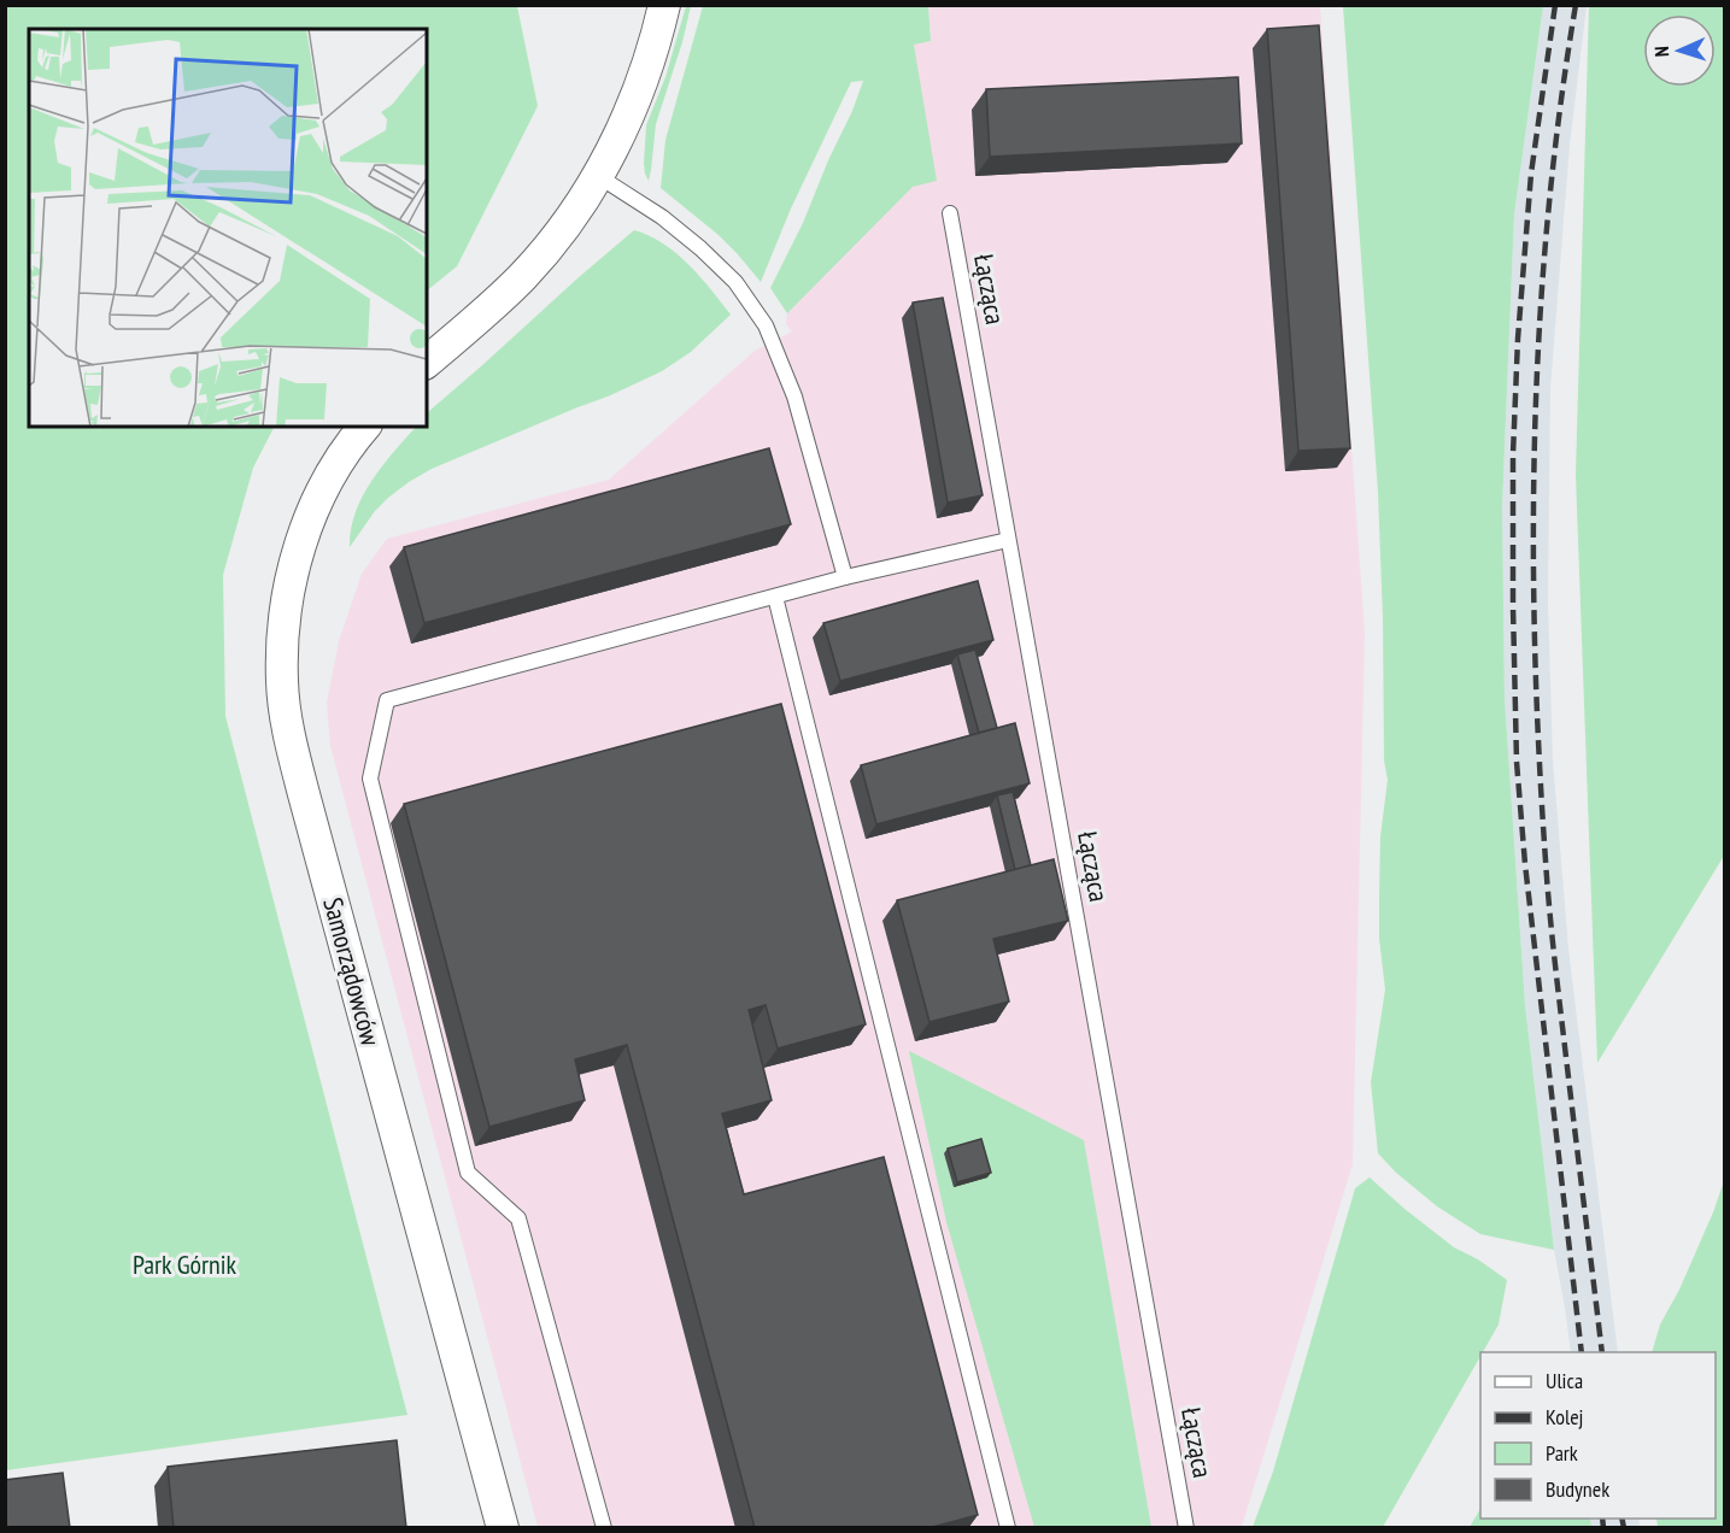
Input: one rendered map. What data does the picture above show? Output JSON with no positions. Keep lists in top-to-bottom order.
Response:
{
  "streets": {
    "street": ["Samorządowców"],
    "lane": ["Łącząca"]
  },
  "parks": ["Park Górnik"],
  "legend": [
    "Ulica",
    "Kolej",
    "Park",
    "Budynek"
  ],
  "north": "left"
}
